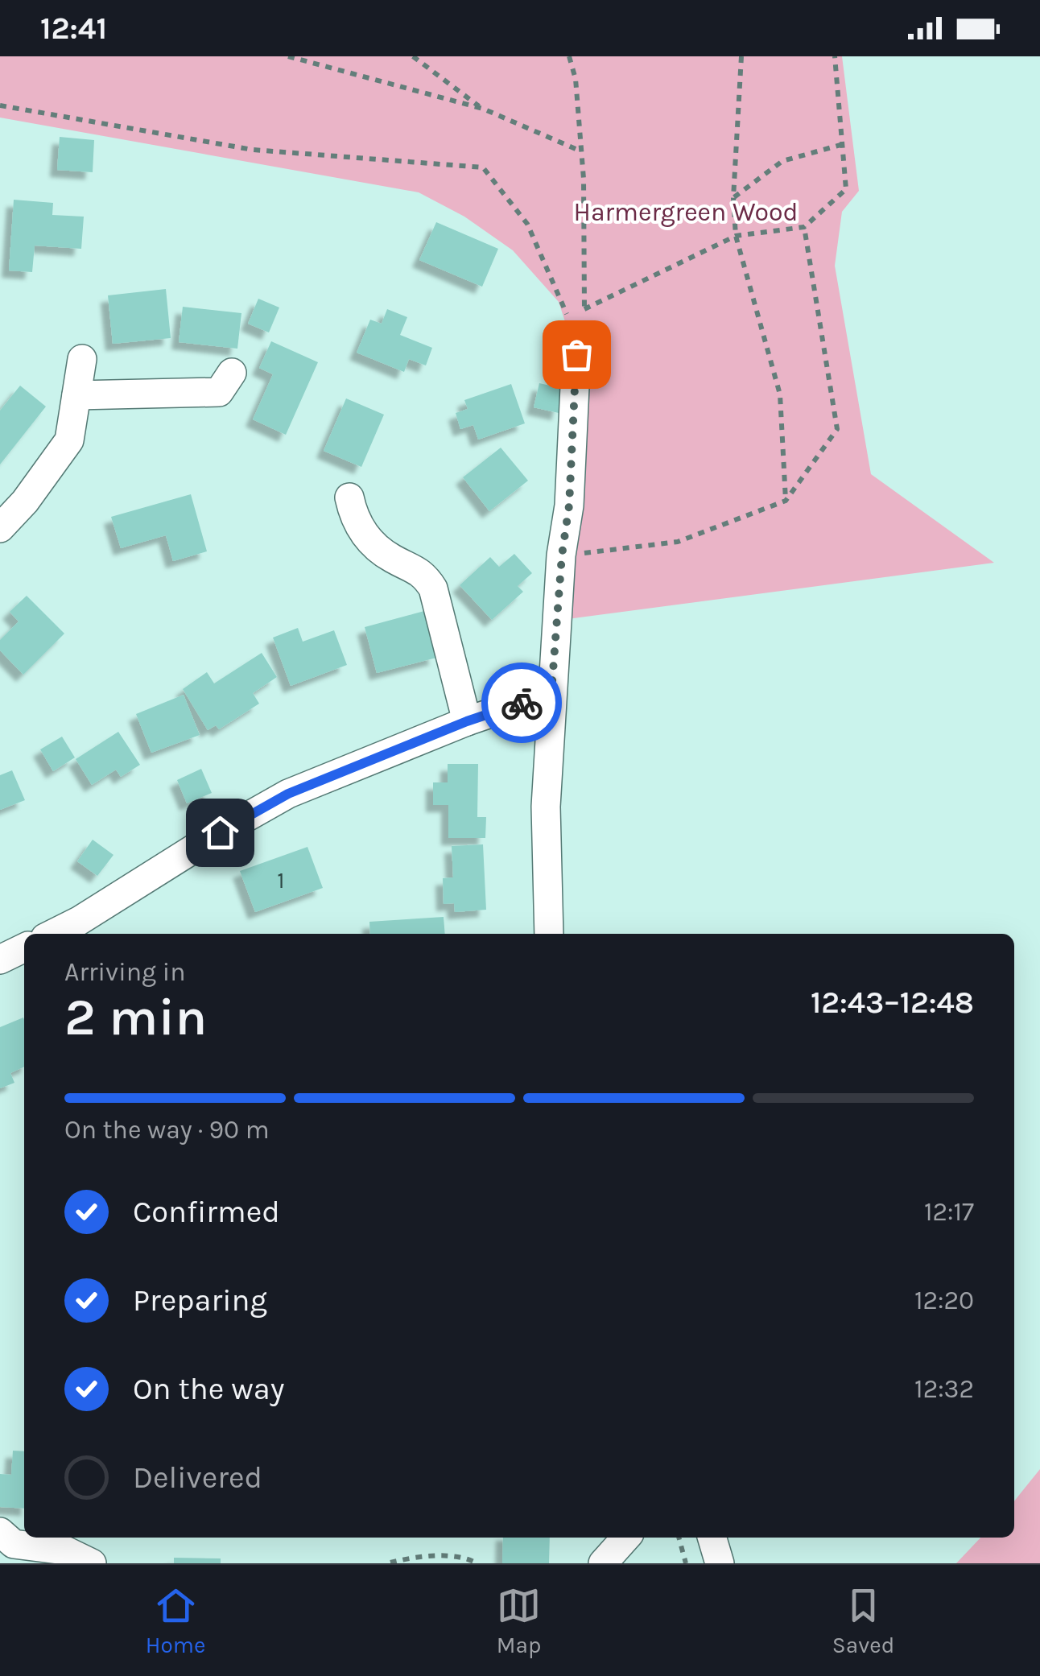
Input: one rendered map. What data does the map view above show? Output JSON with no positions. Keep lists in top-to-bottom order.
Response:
{
  "parks": ["Harmergreen Wood"],
  "house_numbers": ["1"],
  "page": {
    "status": "12:41",
    "heading": ["2 min", "Arriving in", "12:43–12:48"],
    "bar": "On the way · 90 m",
    "list": [
      ["Confirmed", "12:17"],
      ["Preparing", "12:20"],
      ["On the way", "12:32"],
      "Delivered"
    ],
    "tabs": ["Home", "Map", "Saved"]
  }
}
